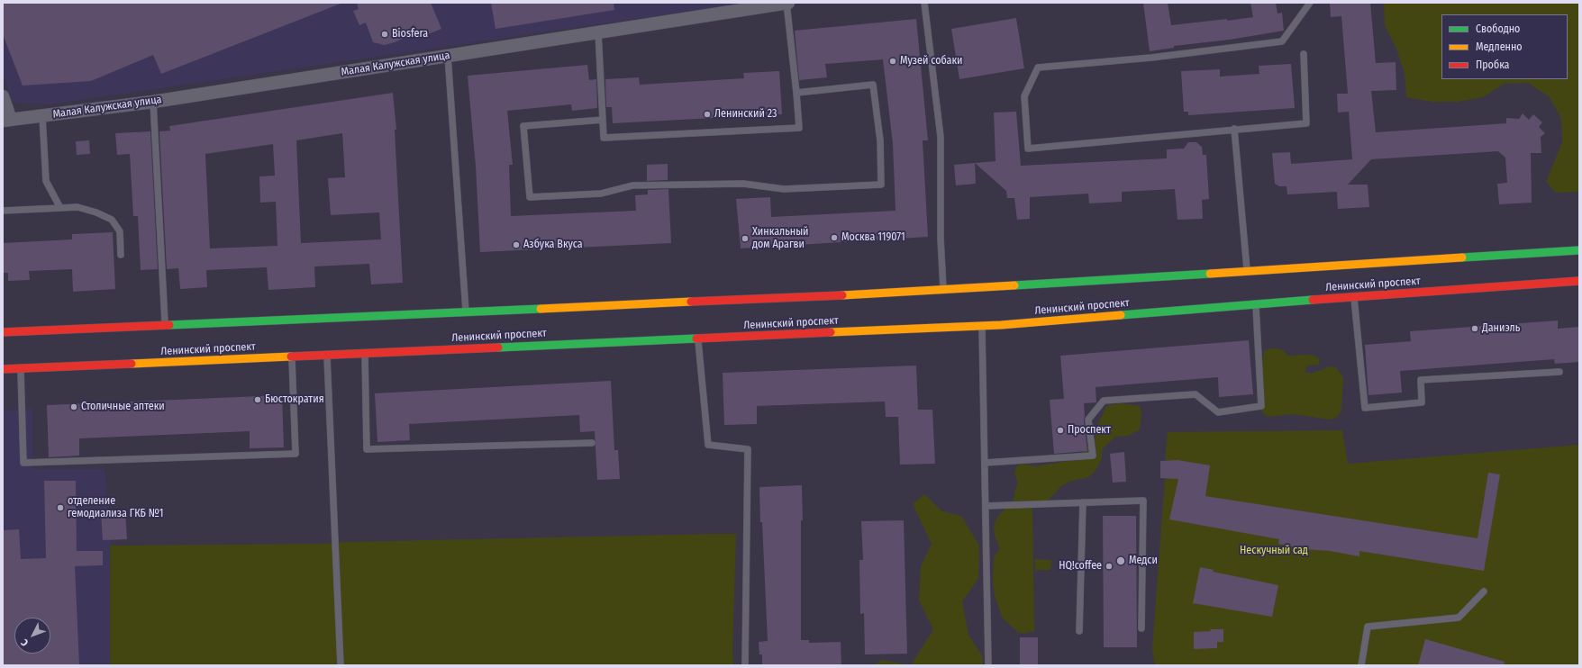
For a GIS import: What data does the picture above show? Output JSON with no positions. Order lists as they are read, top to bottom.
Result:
{
  "streets": {
    "main road": ["Ленинский проспект"],
    "street": ["Малая Калужская улица"]
  },
  "parks": ["Нескучный сад"],
  "places": [
    "Biosfera",
    "Музей собаки",
    "Ленинский 23",
    "Москва 119071",
    "Хинкальный дом Арагви",
    "Азбука Вкуса",
    "Даниэль",
    "Бюстократия",
    "Столичные аптеки",
    "Проспект",
    "отделение гемодиализа ГКБ №1",
    "Медси",
    "HQ!coffee"
  ],
  "legend": ["Свободно", "Медленно", "Пробка"],
  "north": "bottom left"
}
